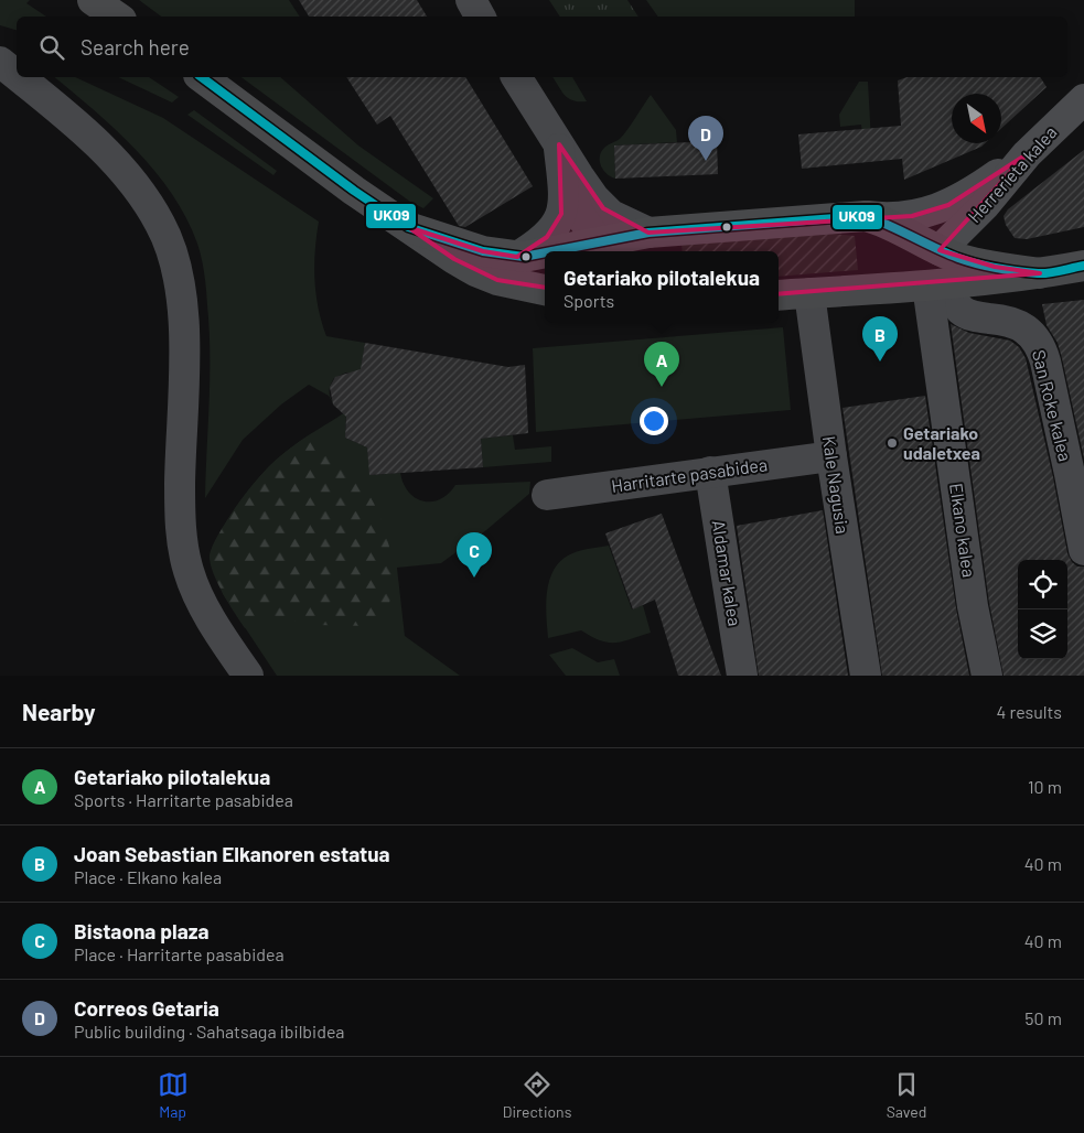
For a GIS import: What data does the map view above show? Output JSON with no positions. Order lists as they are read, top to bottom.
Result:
{
  "streets": {
    "street": [
      "Herrerieta kalea",
      "San Roke kalea",
      "Harritarte pasabidea",
      "Kale Nagusia",
      "Elkano kalea",
      "Aldamar kalea"
    ]
  },
  "crossings": [
    ["San Roke kalea", "Elkano kalea"],
    ["Harritarte pasabidea", "Kale Nagusia"],
    ["Harritarte pasabidea", "Aldamar kalea"]
  ],
  "places": ["Getariako udaletxea"],
  "lines": ["transit line UK09"],
  "north": "bottom right",
  "page": {
    "search": "Search here",
    "pins": [
      "D",
      "B",
      "A",
      "C"
    ],
    "popup": ["Getariako pilotalekua", "Sports"],
    "heading": ["Nearby", "4 results"],
    "list": [
      {
        "mark": "A",
        "name": "Getariako pilotalekua",
        "note": "Sports · Harritarte pasabidea",
        "value": "10 m"
      },
      {
        "mark": "B",
        "name": "Joan Sebastian Elkanoren estatua",
        "note": "Place · Elkano kalea",
        "value": "40 m"
      },
      {
        "mark": "C",
        "name": "Bistaona plaza",
        "note": "Place · Harritarte pasabidea",
        "value": "40 m"
      },
      {
        "mark": "D",
        "name": "Correos Getaria",
        "note": "Public building · Sahatsaga ibilbidea",
        "value": "50 m"
      }
    ],
    "nav": ["Map", "Directions", "Saved"]
  }
}
